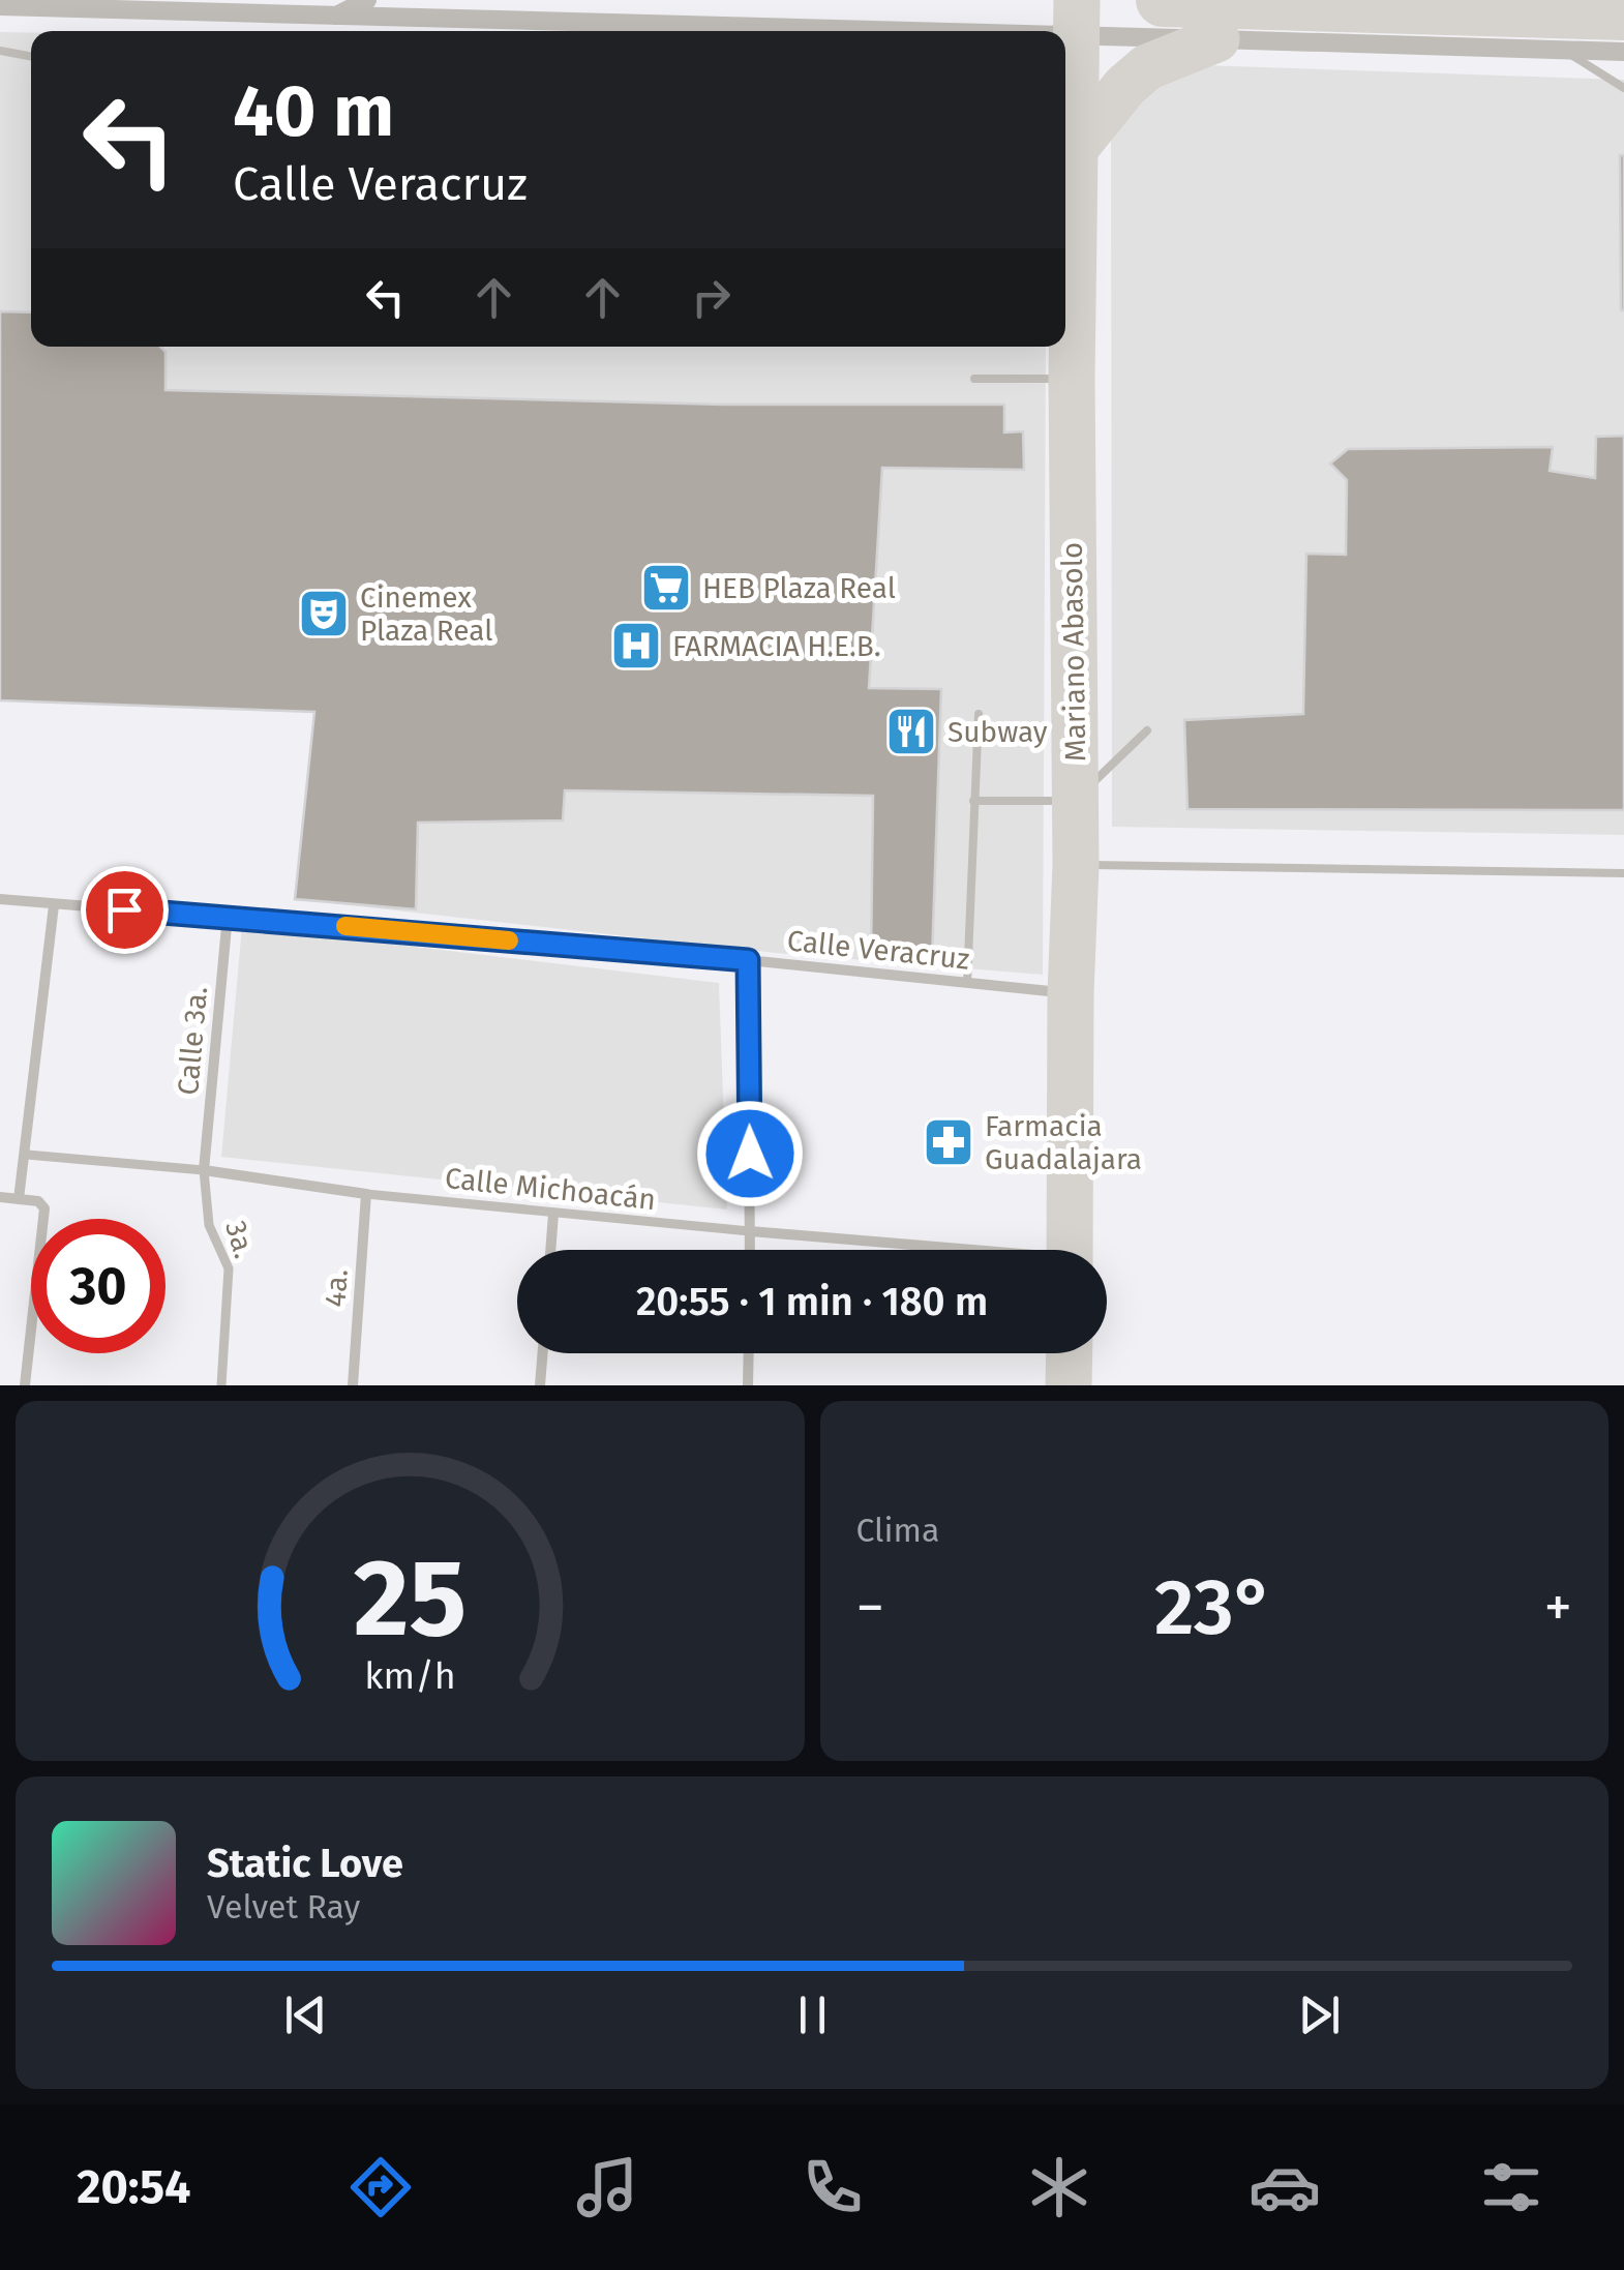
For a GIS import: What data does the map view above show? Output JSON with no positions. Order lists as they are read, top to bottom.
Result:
{
  "streets": {
    "main road": ["Mariano Abasolo"],
    "street": [
      "Calle Veracruz",
      "Calle 3a.",
      "Calle Michoacán",
      "3a.",
      "4a."
    ]
  },
  "crossings": [
    ["Mariano Abasolo", "Calle Veracruz"],
    ["Calle Veracruz", "Calle 3a."],
    ["Calle 3a.", "Calle Michoacán"],
    ["Calle 3a.", "3a."],
    ["Calle Michoacán", "3a."],
    ["Calle Michoacán", "4a."]
  ],
  "places": {
    "supermarket": ["HEB Plaza Real"],
    "theatre": ["Cinemex Plaza Real"],
    "hospital": ["FARMACIA H.E.B."],
    "restaurant": ["Subway"],
    "pharmacy": ["Farmacia Guadalajara"]
  },
  "page": {
    "turn": ["40 m", "Calle Veracruz"],
    "limit": "30",
    "trip": "20:55 · 1 min · 180 m",
    "tile": "Clima",
    "heat": ["−", "23°", "+"],
    "song": ["Static Love", "Velvet Ray"],
    "tabs": "20:54",
    "gauge": ["25", "km/h"]
  }
}
